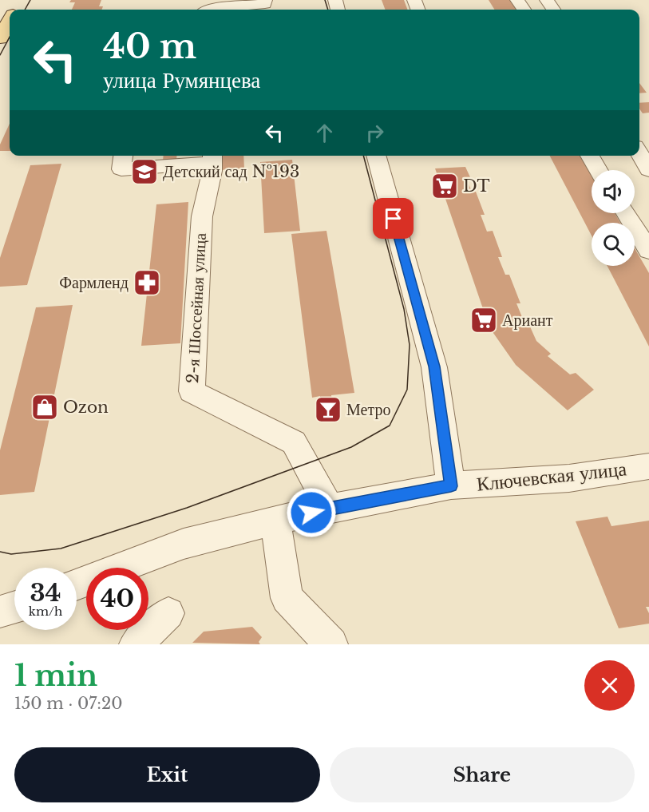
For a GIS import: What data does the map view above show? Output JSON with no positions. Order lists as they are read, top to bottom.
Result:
{
  "streets": {
    "street": ["2-я Шоссейная улица", "Ключевская улица"]
  },
  "crossings": [
    ["2-я Шоссейная улица", "Ключевская улица"]
  ],
  "places": {
    "school or university": ["Детский сад №193"],
    "supermarket": ["DT", "Ариант"],
    "pharmacy": ["Фармленд"],
    "shop": ["Ozon"],
    "bar": ["Метро"]
  },
  "page": {
    "turn": ["40 m", "улица Румянцева"],
    "speed": "34 km/h",
    "limit": "40",
    "heading": ["1 min", "150 m · 07:20"],
    "buttons": ["Exit", "Share"]
  }
}
